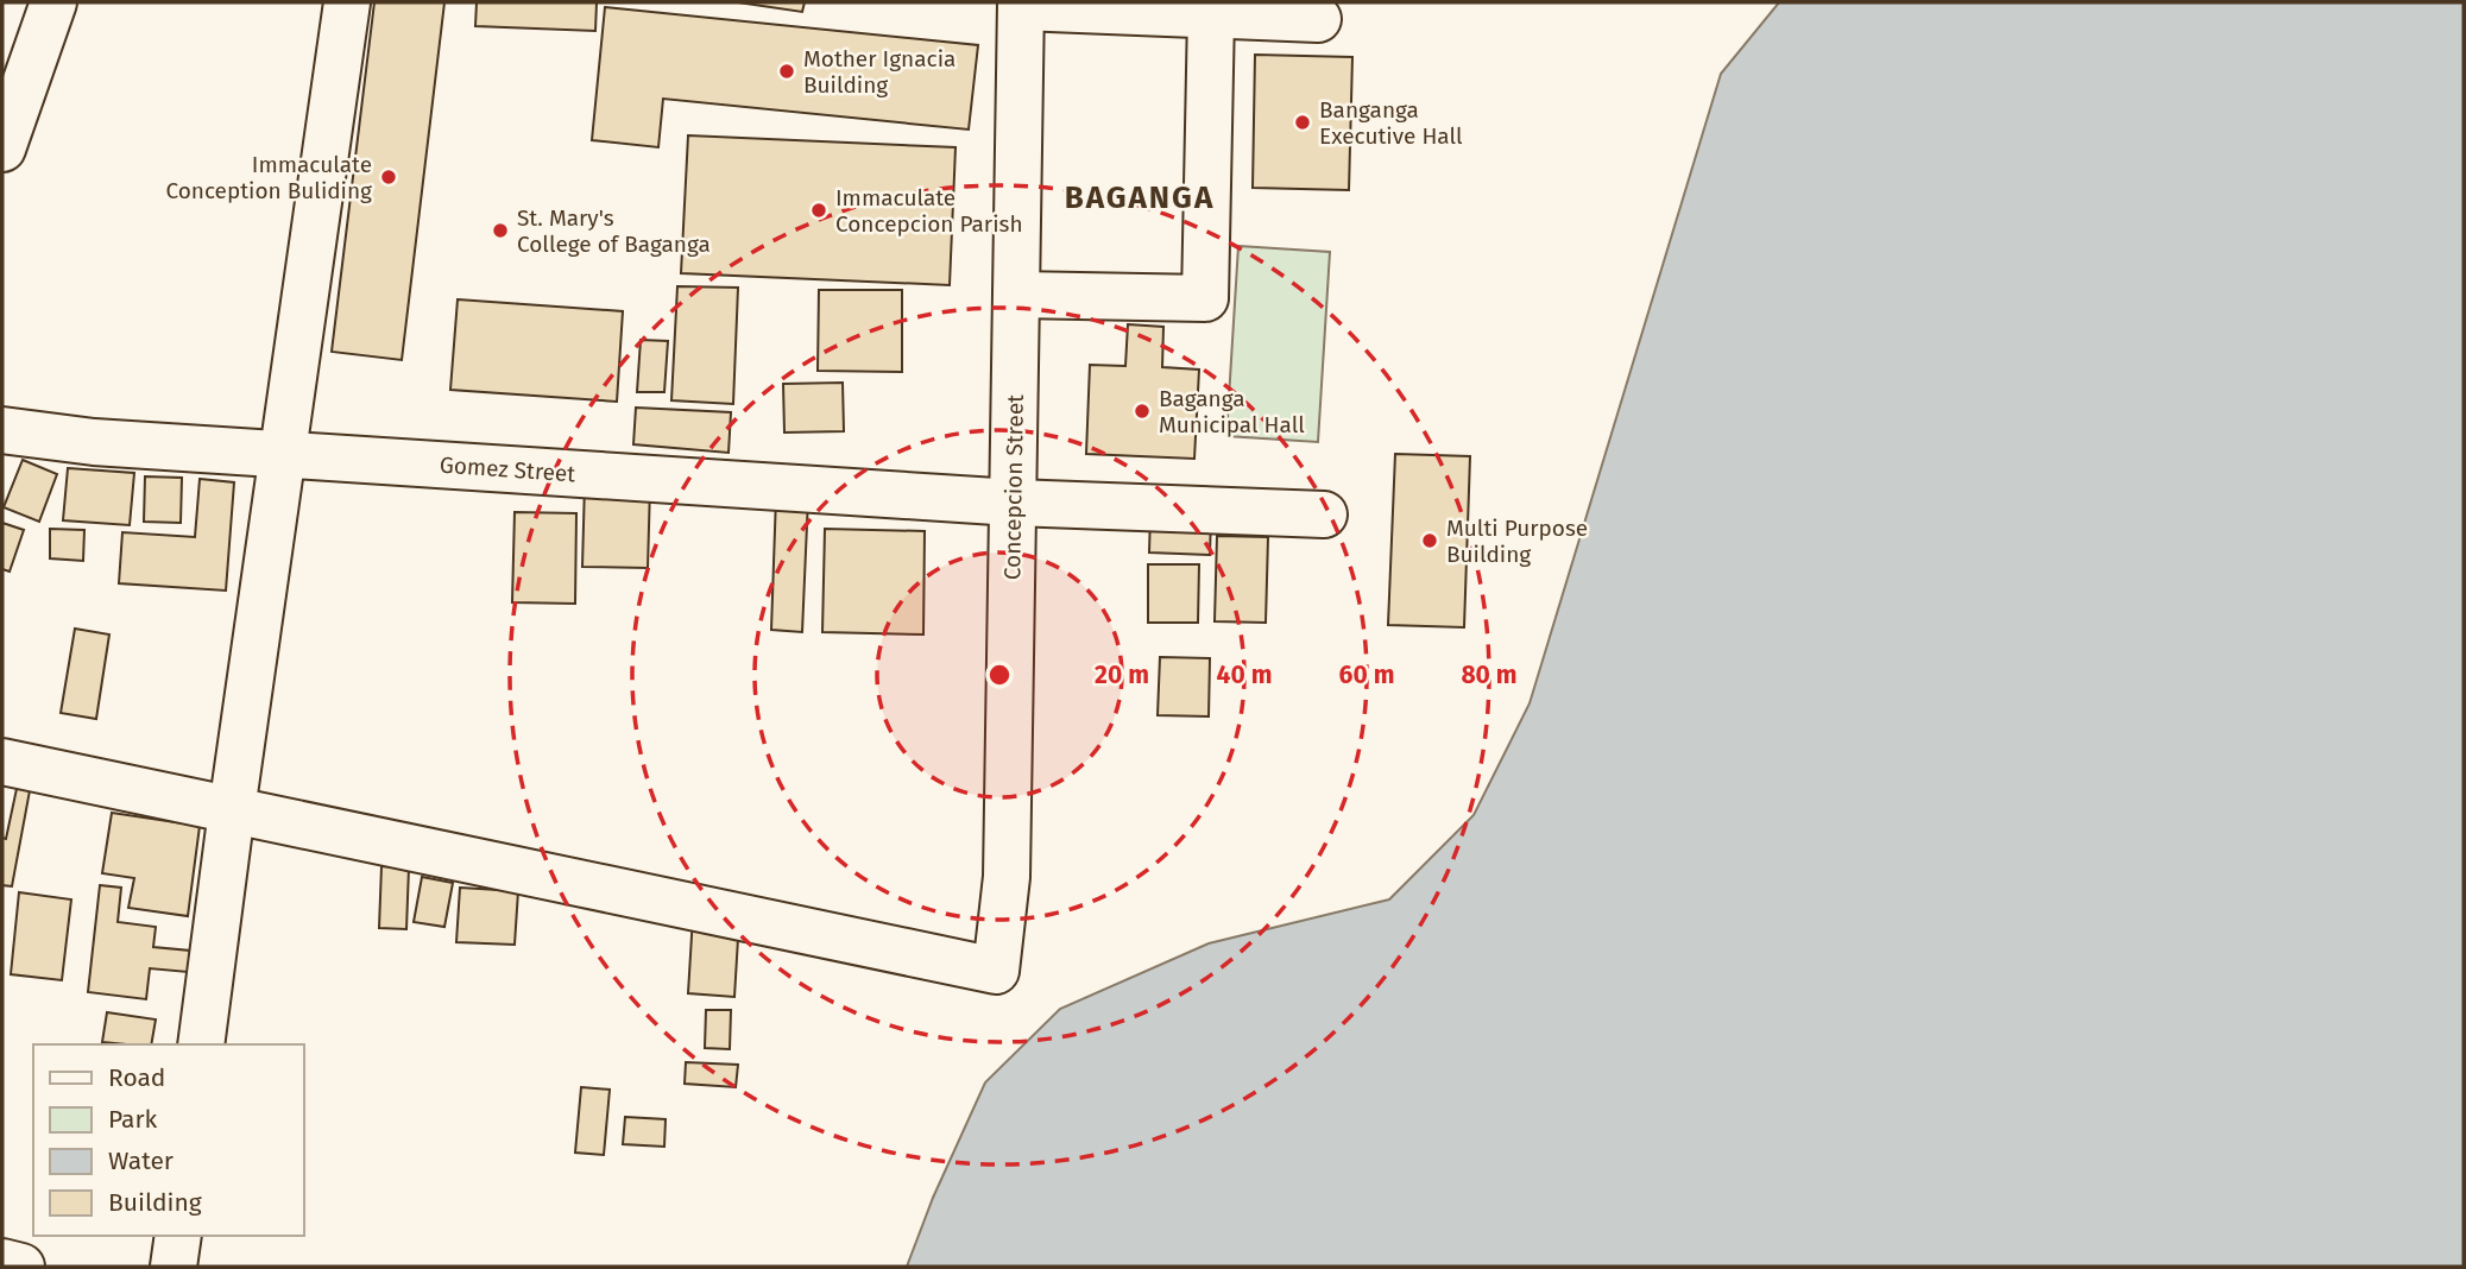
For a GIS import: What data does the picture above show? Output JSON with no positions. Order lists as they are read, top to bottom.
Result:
{
  "streets": {
    "street": ["Gomez Street", "Concepcion Street"]
  },
  "crossings": [
    ["Gomez Street", "Concepcion Street"]
  ],
  "districts": ["BAGANGA"],
  "places": [
    "Mother Ignacia Building",
    "Banganga Executive Hall",
    "Immaculate Conception Buliding",
    "Immaculate Concepcion Parish",
    "St. Mary's College of Baganga",
    "Baganga Municipal Hall",
    "Multi Purpose Building"
  ],
  "legend": [
    "Road",
    "Park",
    "Water",
    "Building"
  ],
  "rings": [
    "20 m",
    "40 m",
    "60 m",
    "80 m"
  ]
}
